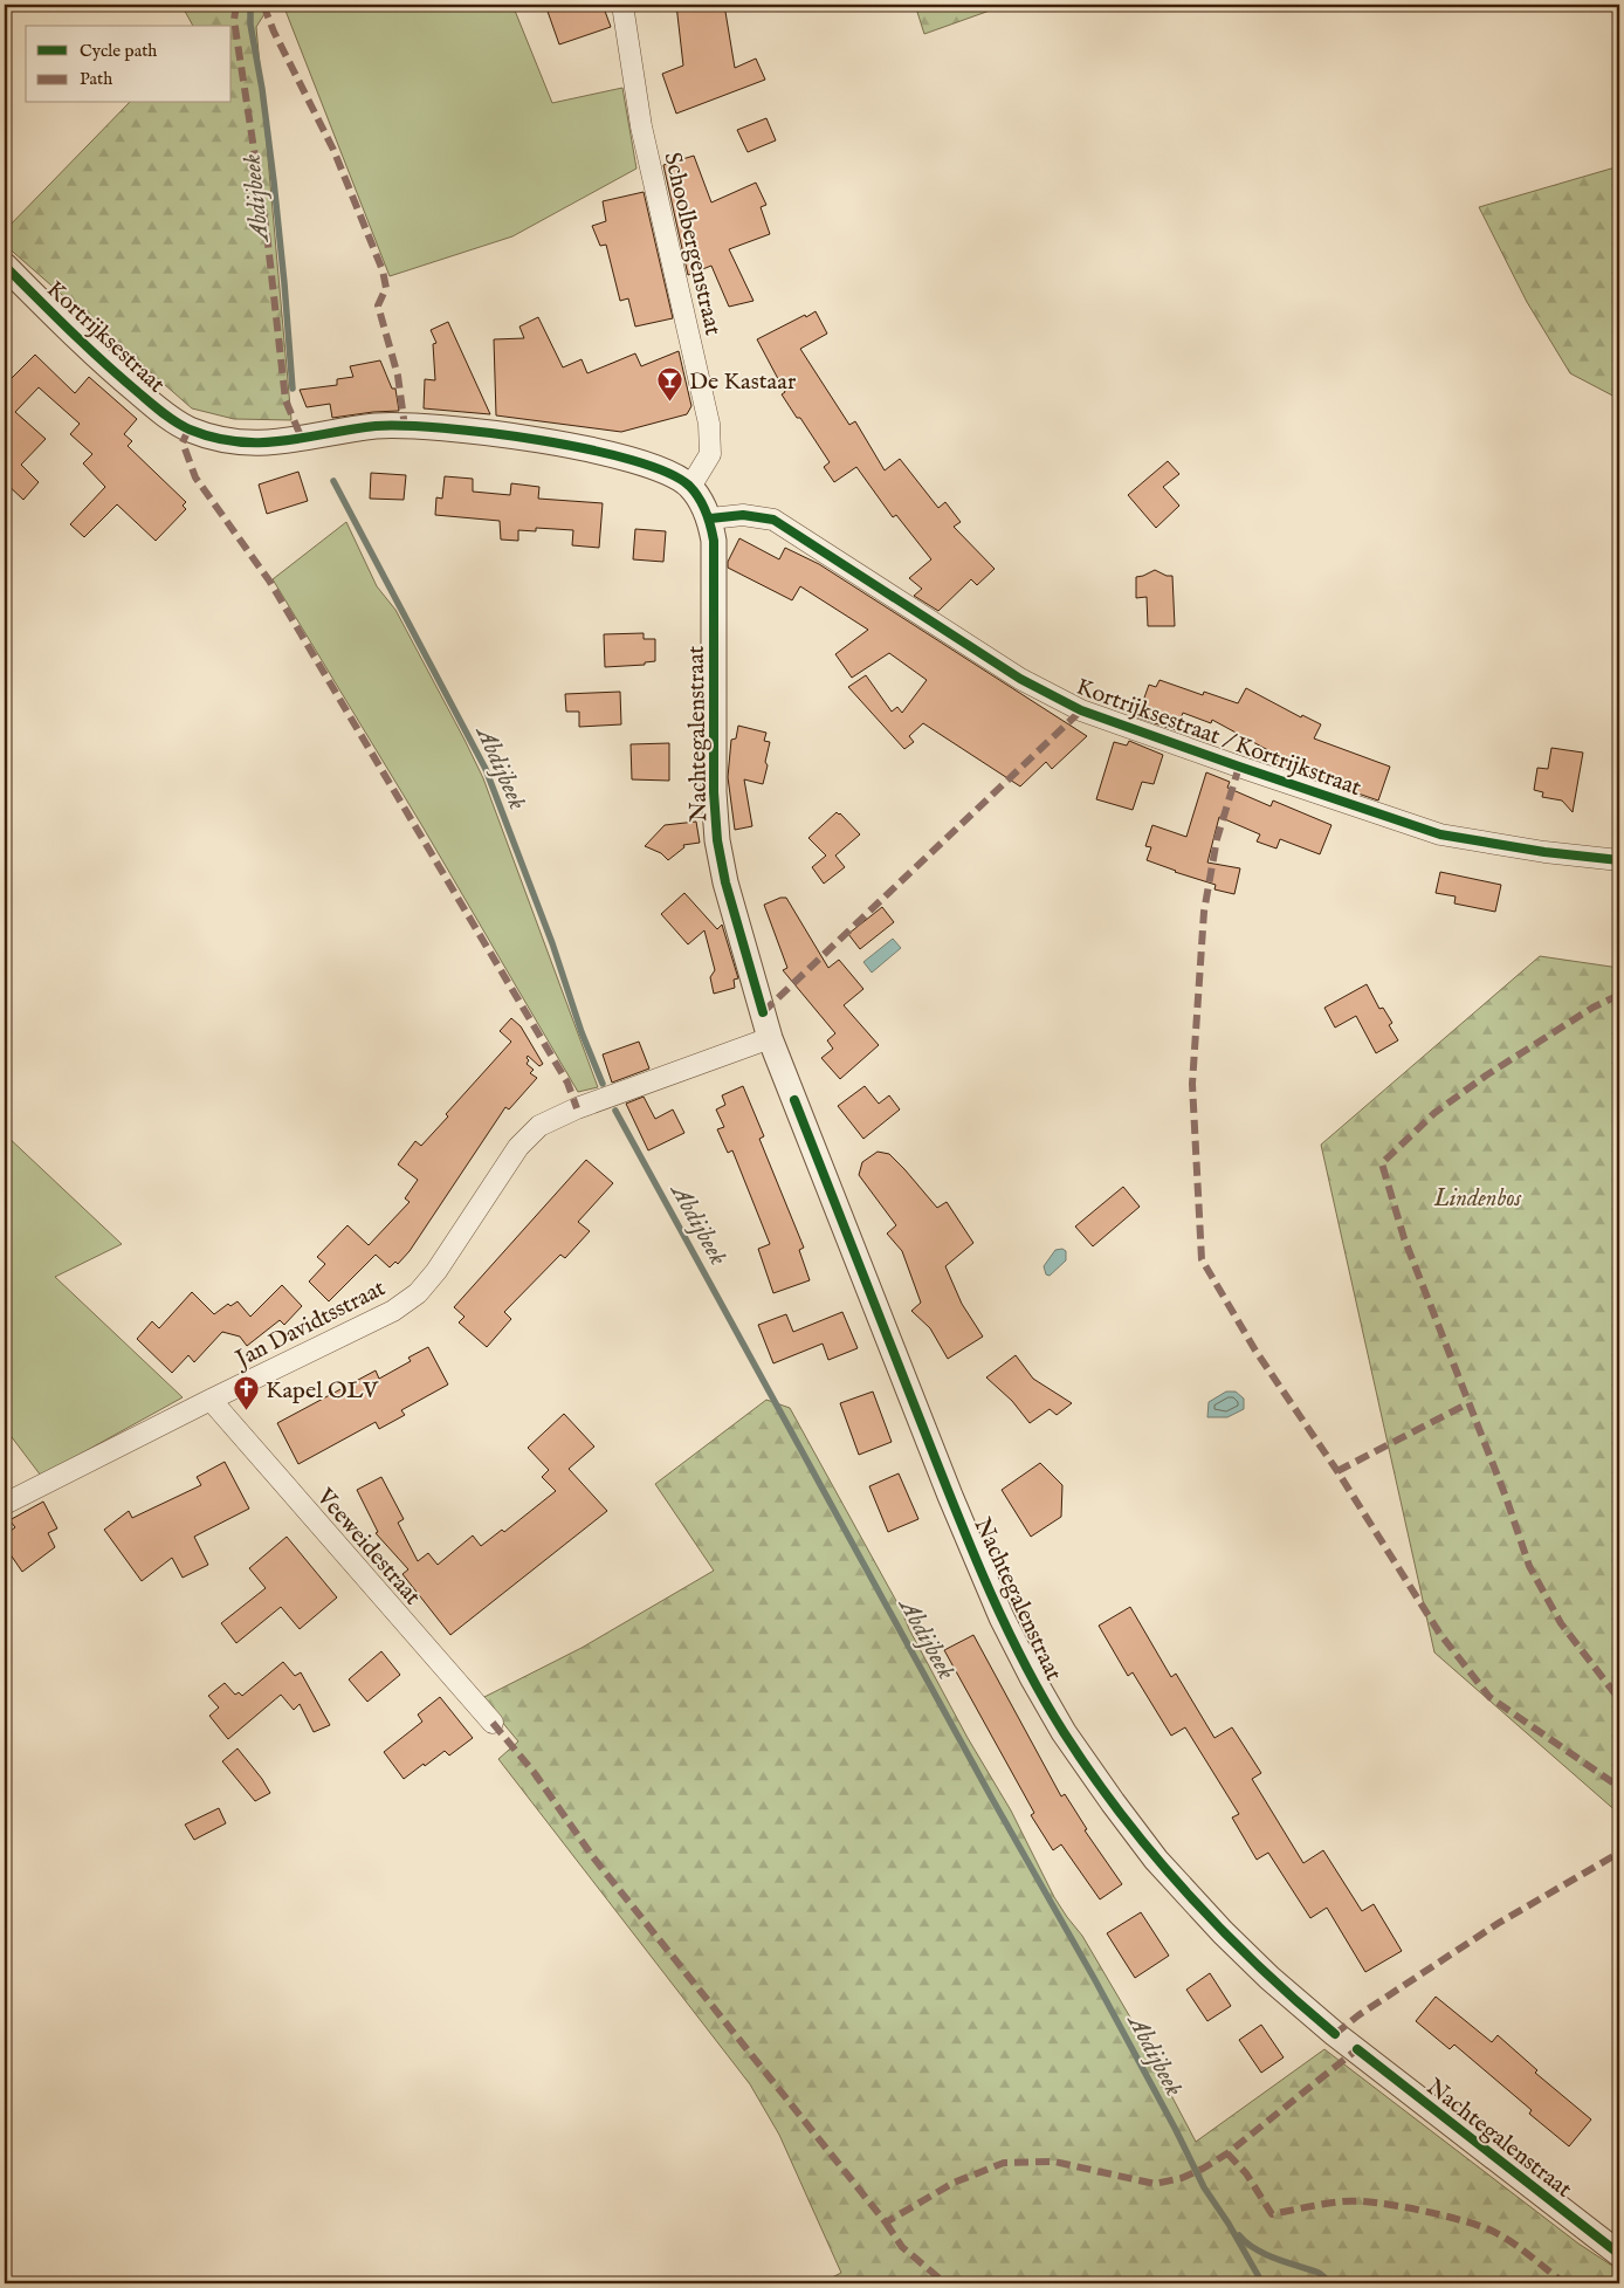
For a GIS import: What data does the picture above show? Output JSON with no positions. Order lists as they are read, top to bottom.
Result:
{
  "streets": {
    "street": [
      "Schoolbergenstraat",
      "Kortrijksestraat",
      "Nachtegalenstraat",
      "Kortrijksestraat / Kortrijkstraat",
      "Jan Davidtsstraat",
      "Veeweidestraat"
    ]
  },
  "crossings": [
    ["Schoolbergenstraat", "Kortrijksestraat"],
    ["Nachtegalenstraat", "Kortrijksestraat / Kortrijkstraat"],
    ["Nachtegalenstraat", "Jan Davidtsstraat"],
    ["Jan Davidtsstraat", "Veeweidestraat"]
  ],
  "water": ["Abdijbeek"],
  "parks": ["Lindenbos"],
  "places": {
    "bar": ["De Kastaar"],
    "church": ["Kapel OLV"]
  },
  "legend": ["Cycle path", "Path"]
}
